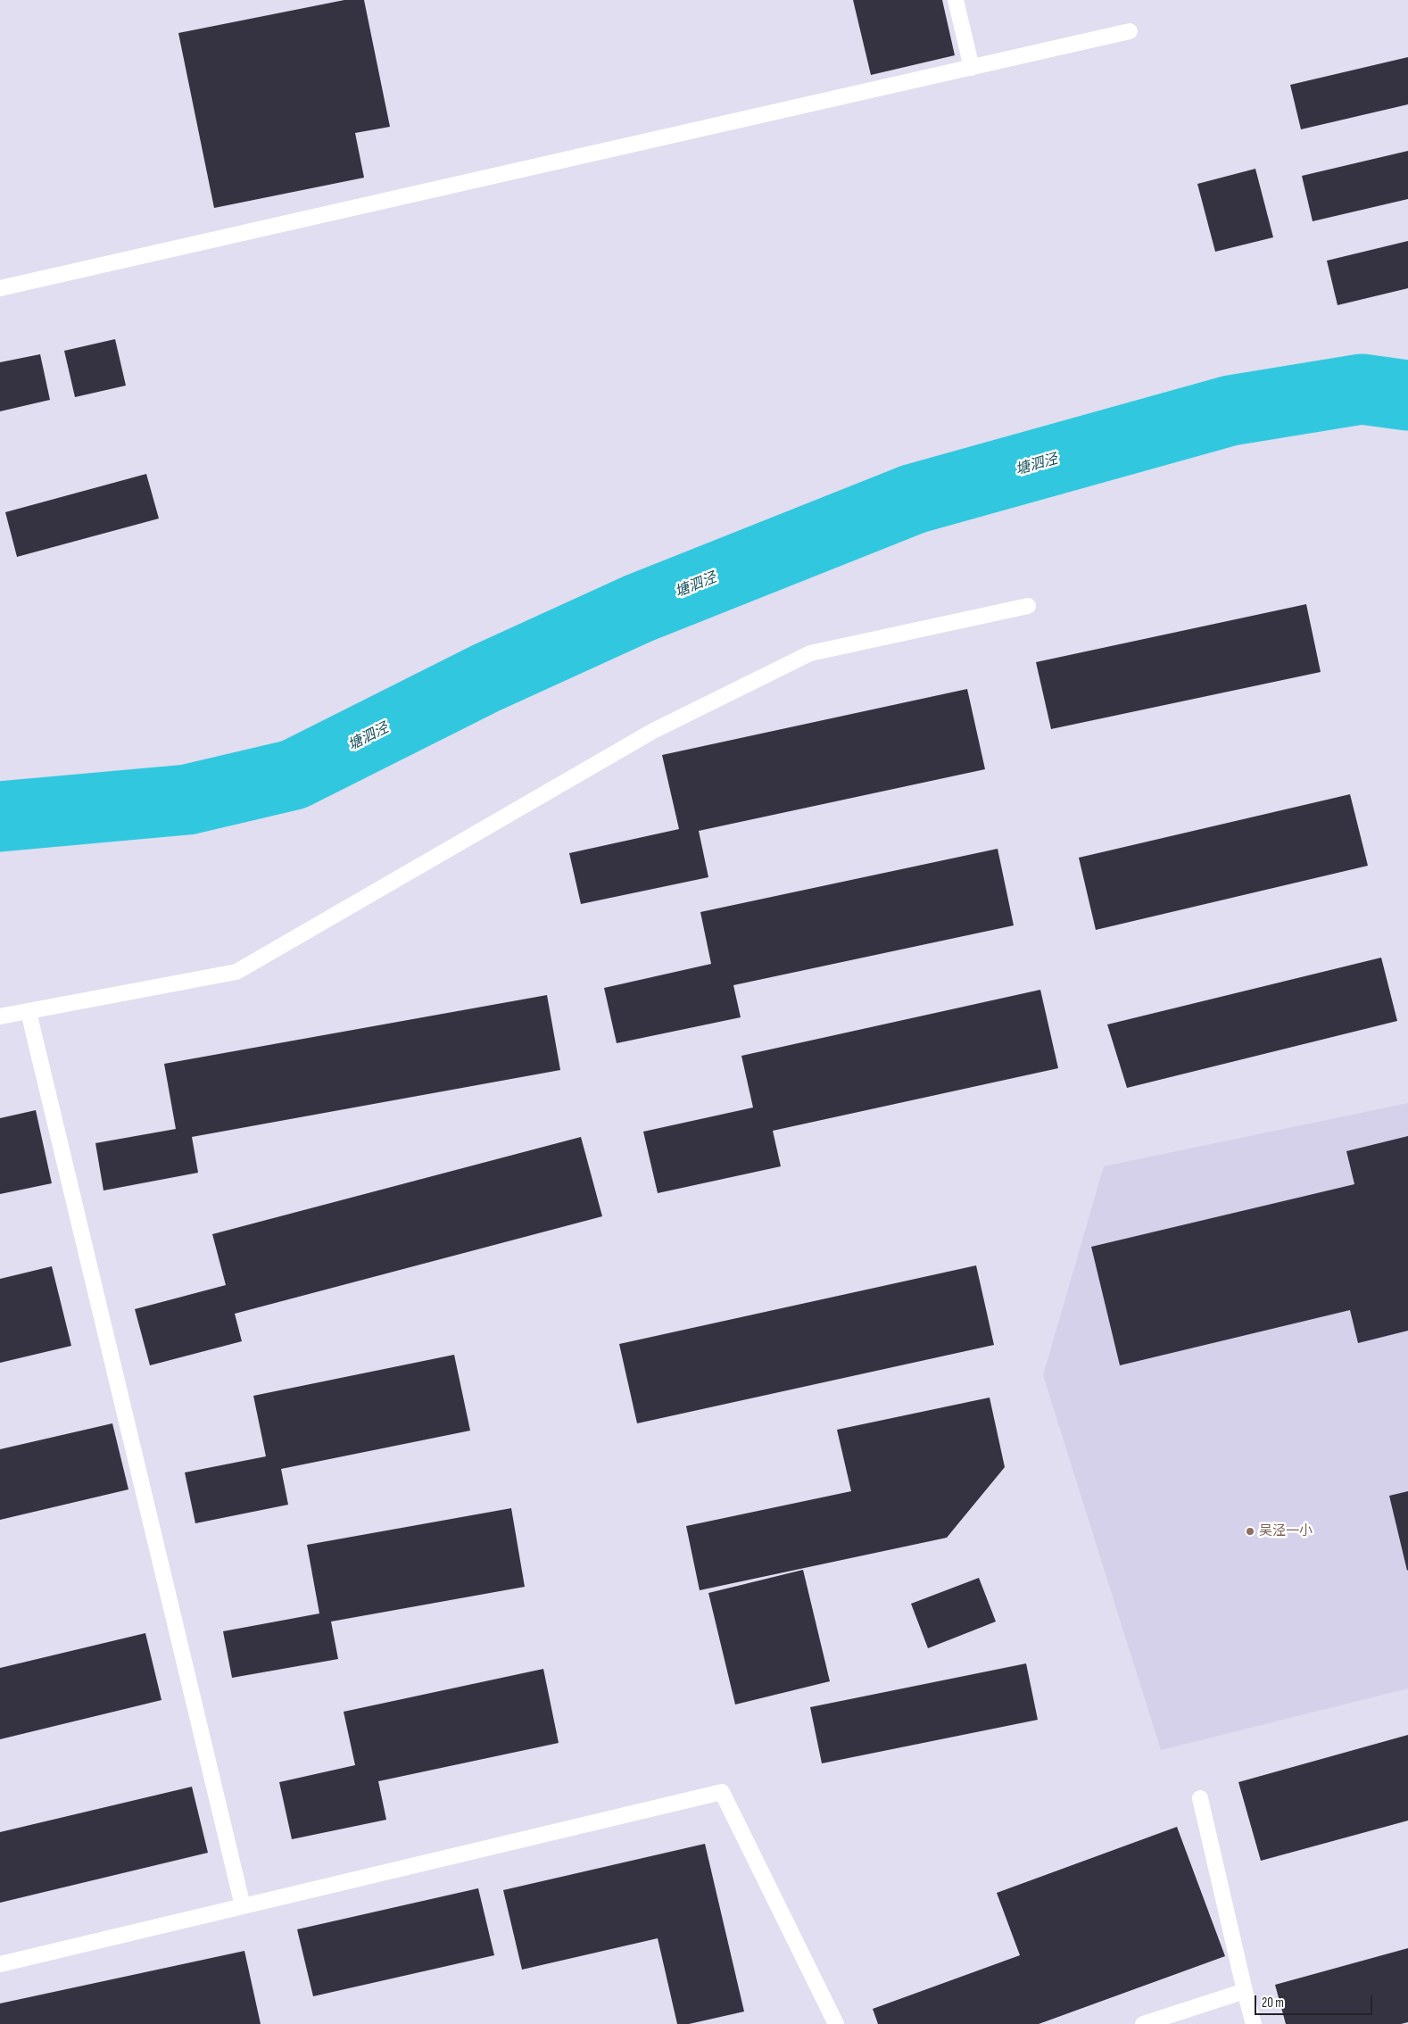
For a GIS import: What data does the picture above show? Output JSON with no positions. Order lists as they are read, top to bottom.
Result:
{
  "water": ["塘泗泾"],
  "places": ["吴泾一小"],
  "scale_bar": "20 m"
}
